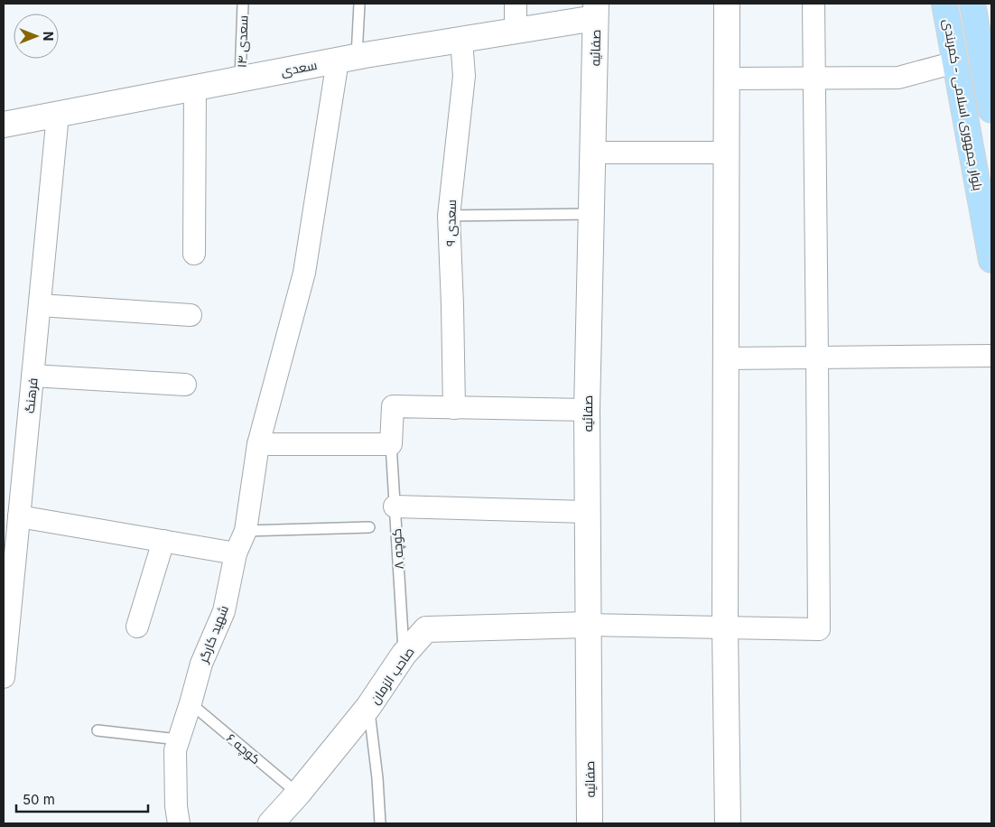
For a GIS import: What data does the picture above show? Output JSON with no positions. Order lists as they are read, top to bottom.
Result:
{
  "streets": {
    "main road": ["بلوار جمهوری اسلامی - کمربندی"],
    "street": [
      "صفائیه",
      "سعدی",
      "سعدی ۹",
      "فرهنگ",
      "شهید کارگر",
      "صاحب الزمان"
    ],
    "lane": ["سعدی ۱۴", "کوچه ۸", "کوچه ۶"]
  },
  "crossings": [
    ["سعدی ۱۴", "سعدی"],
    ["صفائیه", "سعدی"],
    ["صفائیه", "صاحب الزمان"],
    ["سعدی", "سعدی ۹"],
    ["سعدی", "فرهنگ"],
    ["سعدی", "شهید کارگر"],
    ["کوچه ۸", "صاحب الزمان"],
    ["شهید کارگر", "کوچه ۶"],
    ["صاحب الزمان", "کوچه ۶"]
  ],
  "scale_bar": "50 m",
  "north": "right"
}
